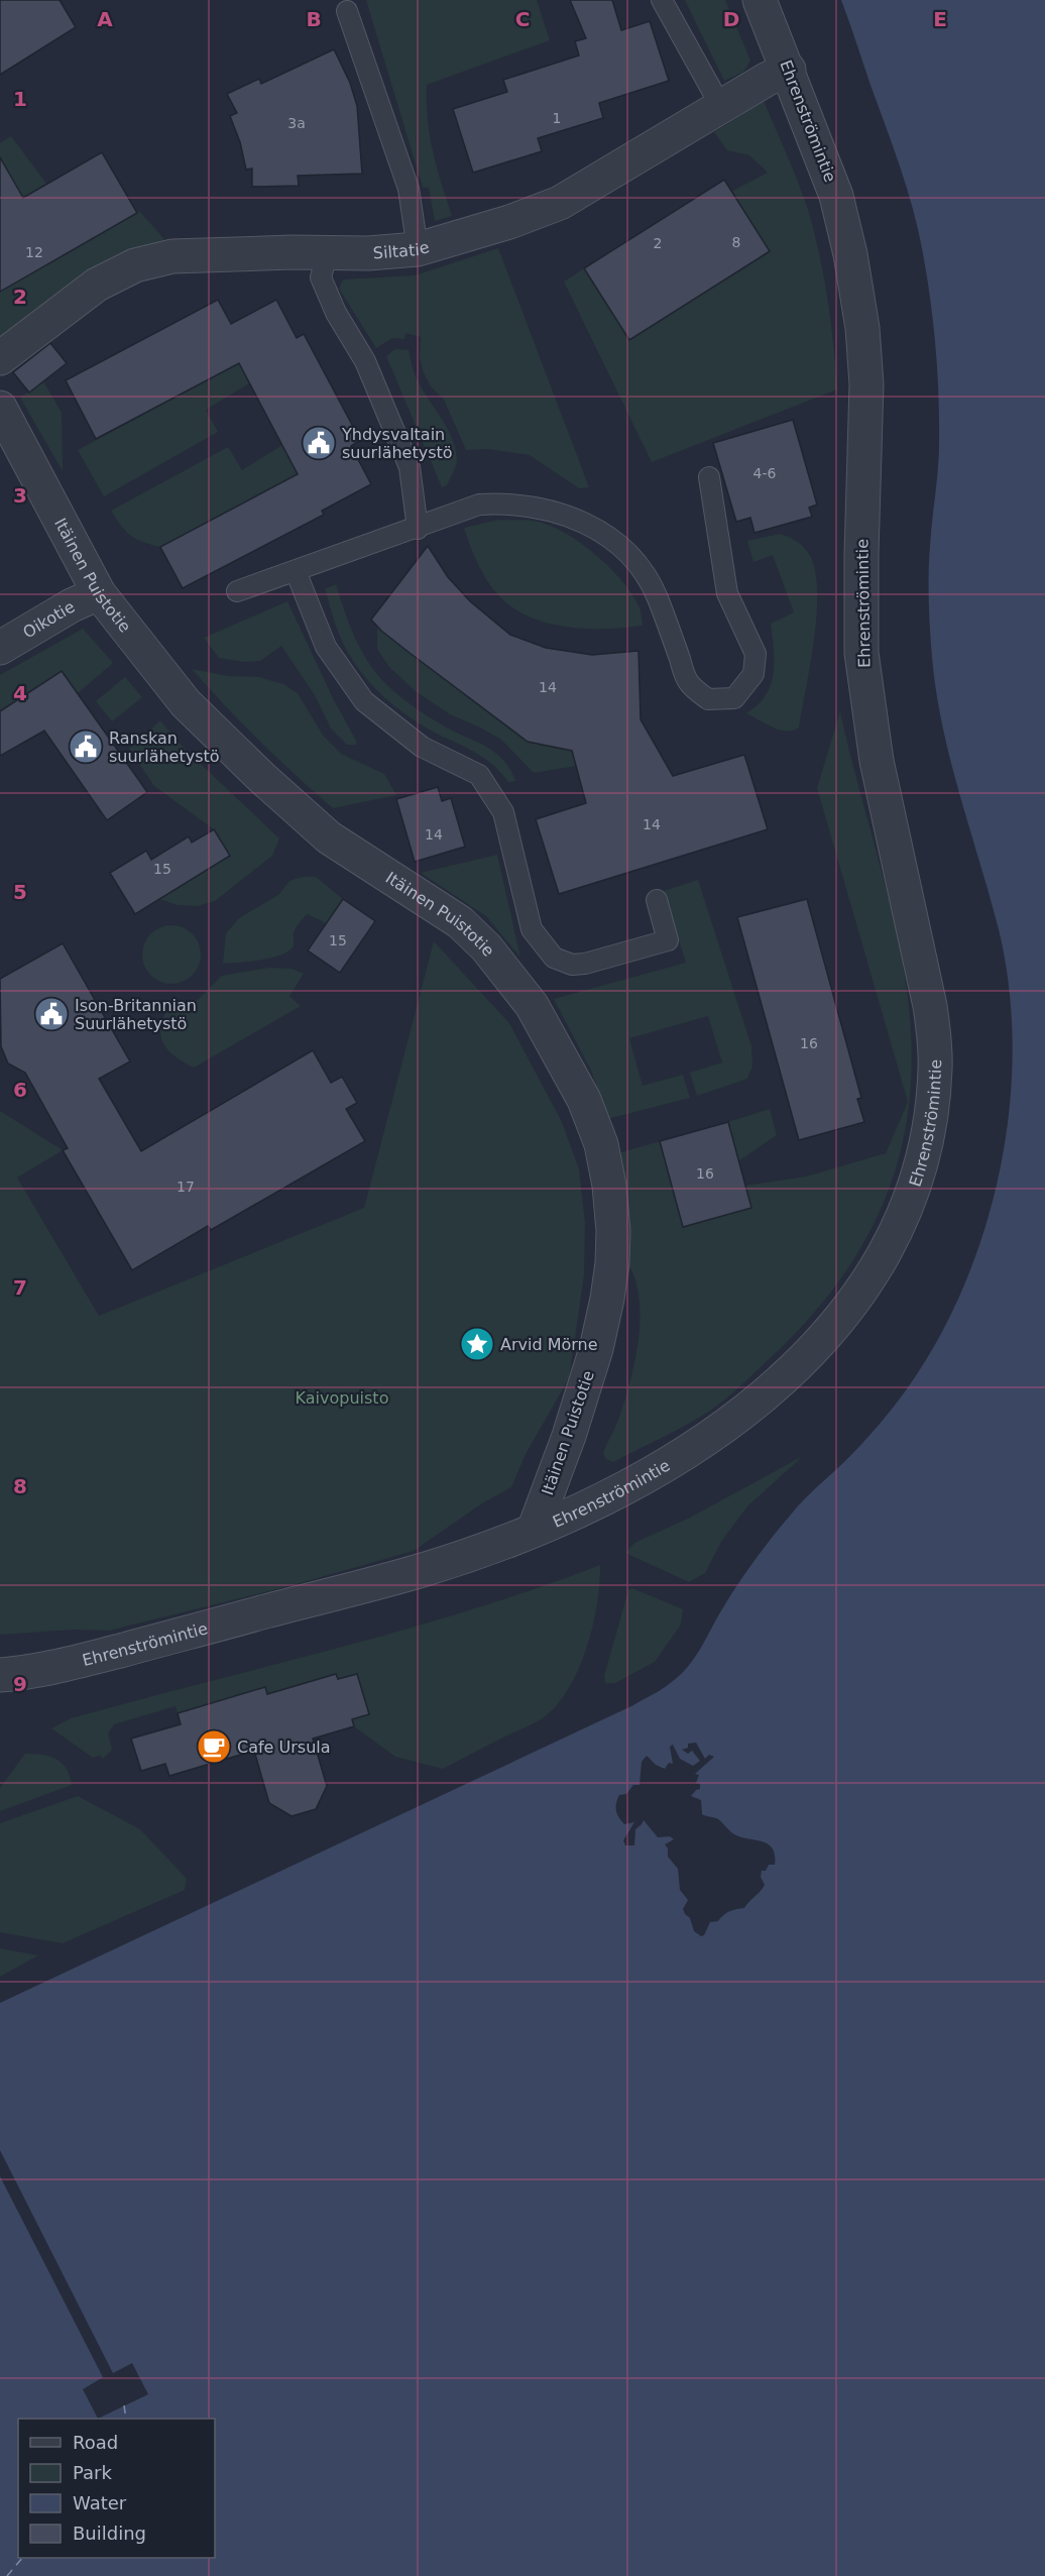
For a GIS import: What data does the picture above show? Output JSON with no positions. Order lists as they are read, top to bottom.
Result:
{
  "streets": {
    "street": [
      "Ehrenströmintie",
      "Siltatie",
      "Itäinen Puistotie",
      "Oikotie"
    ]
  },
  "crossings": [
    ["Ehrenströmintie", "Siltatie"],
    ["Ehrenströmintie", "Itäinen Puistotie"],
    ["Itäinen Puistotie", "Oikotie"]
  ],
  "parks": ["Kaivopuisto"],
  "places": {
    "public building": ["Yhdysvaltain suurlähetystö", "Ranskan suurlähetystö", "Ison-Britannian Suurlähetystö"],
    "place": ["Arvid Mörne"],
    "cafe": ["Cafe Ursula"]
  },
  "house_numbers": [
    "1",
    "3a",
    "8",
    "2",
    "12",
    "4-6",
    "14",
    "14",
    "14",
    "15",
    "15",
    "16",
    "16",
    "17"
  ],
  "legend": [
    "Road",
    "Park",
    "Water",
    "Building"
  ],
  "grid": {
    "columns": [
      "A",
      "B",
      "C",
      "D",
      "E"
    ],
    "rows": [
      "1",
      "2",
      "3",
      "4",
      "5",
      "6",
      "7",
      "8",
      "9"
    ]
  }
}
